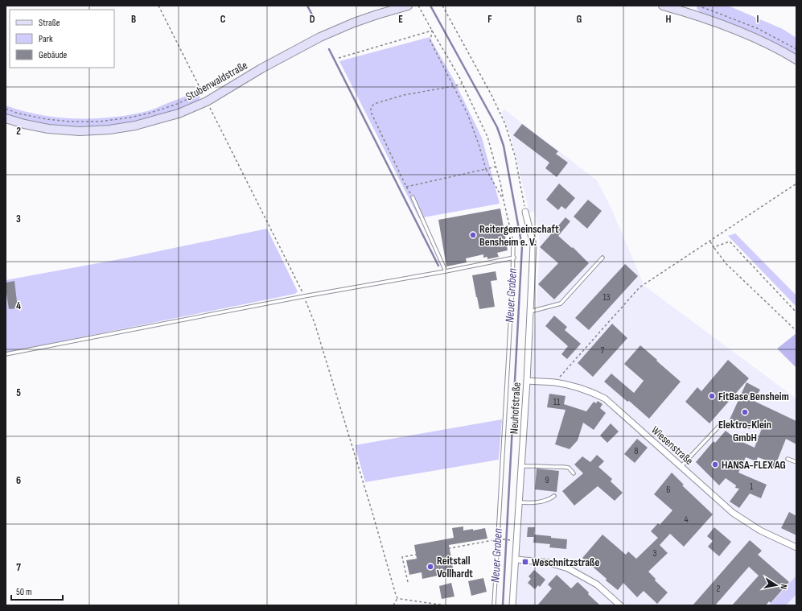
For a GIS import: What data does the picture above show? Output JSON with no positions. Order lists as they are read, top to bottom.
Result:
{
  "streets": {
    "street": ["Stubenwaldstraße", "Neuhofstraße", "Wiesenstraße"]
  },
  "crossings": [
    ["Neuhofstraße", "Wiesenstraße"]
  ],
  "water": ["Neuer Graben"],
  "places": {
    "other": [
      "Reitergemeinschaft Bensheim e. V.",
      "FitBase Bensheim",
      "Elektro-Klein GmbH",
      "HANSA-FLEX AG",
      "Reitstall Vollhardt"
    ],
    "transit": ["Weschnitzstraße"]
  },
  "house_numbers": [
    "13",
    "7",
    "11",
    "8",
    "9",
    "1",
    "6",
    "4",
    "3",
    "2"
  ],
  "legend": ["Straße", "Park", "Gebäude"],
  "scale_bar": "50 m",
  "north": "right",
  "grid": {
    "columns": [
      "B",
      "C",
      "D",
      "E",
      "F",
      "G",
      "H",
      "I"
    ],
    "rows": [
      "2",
      "3",
      "4",
      "5",
      "6",
      "7"
    ]
  }
}
